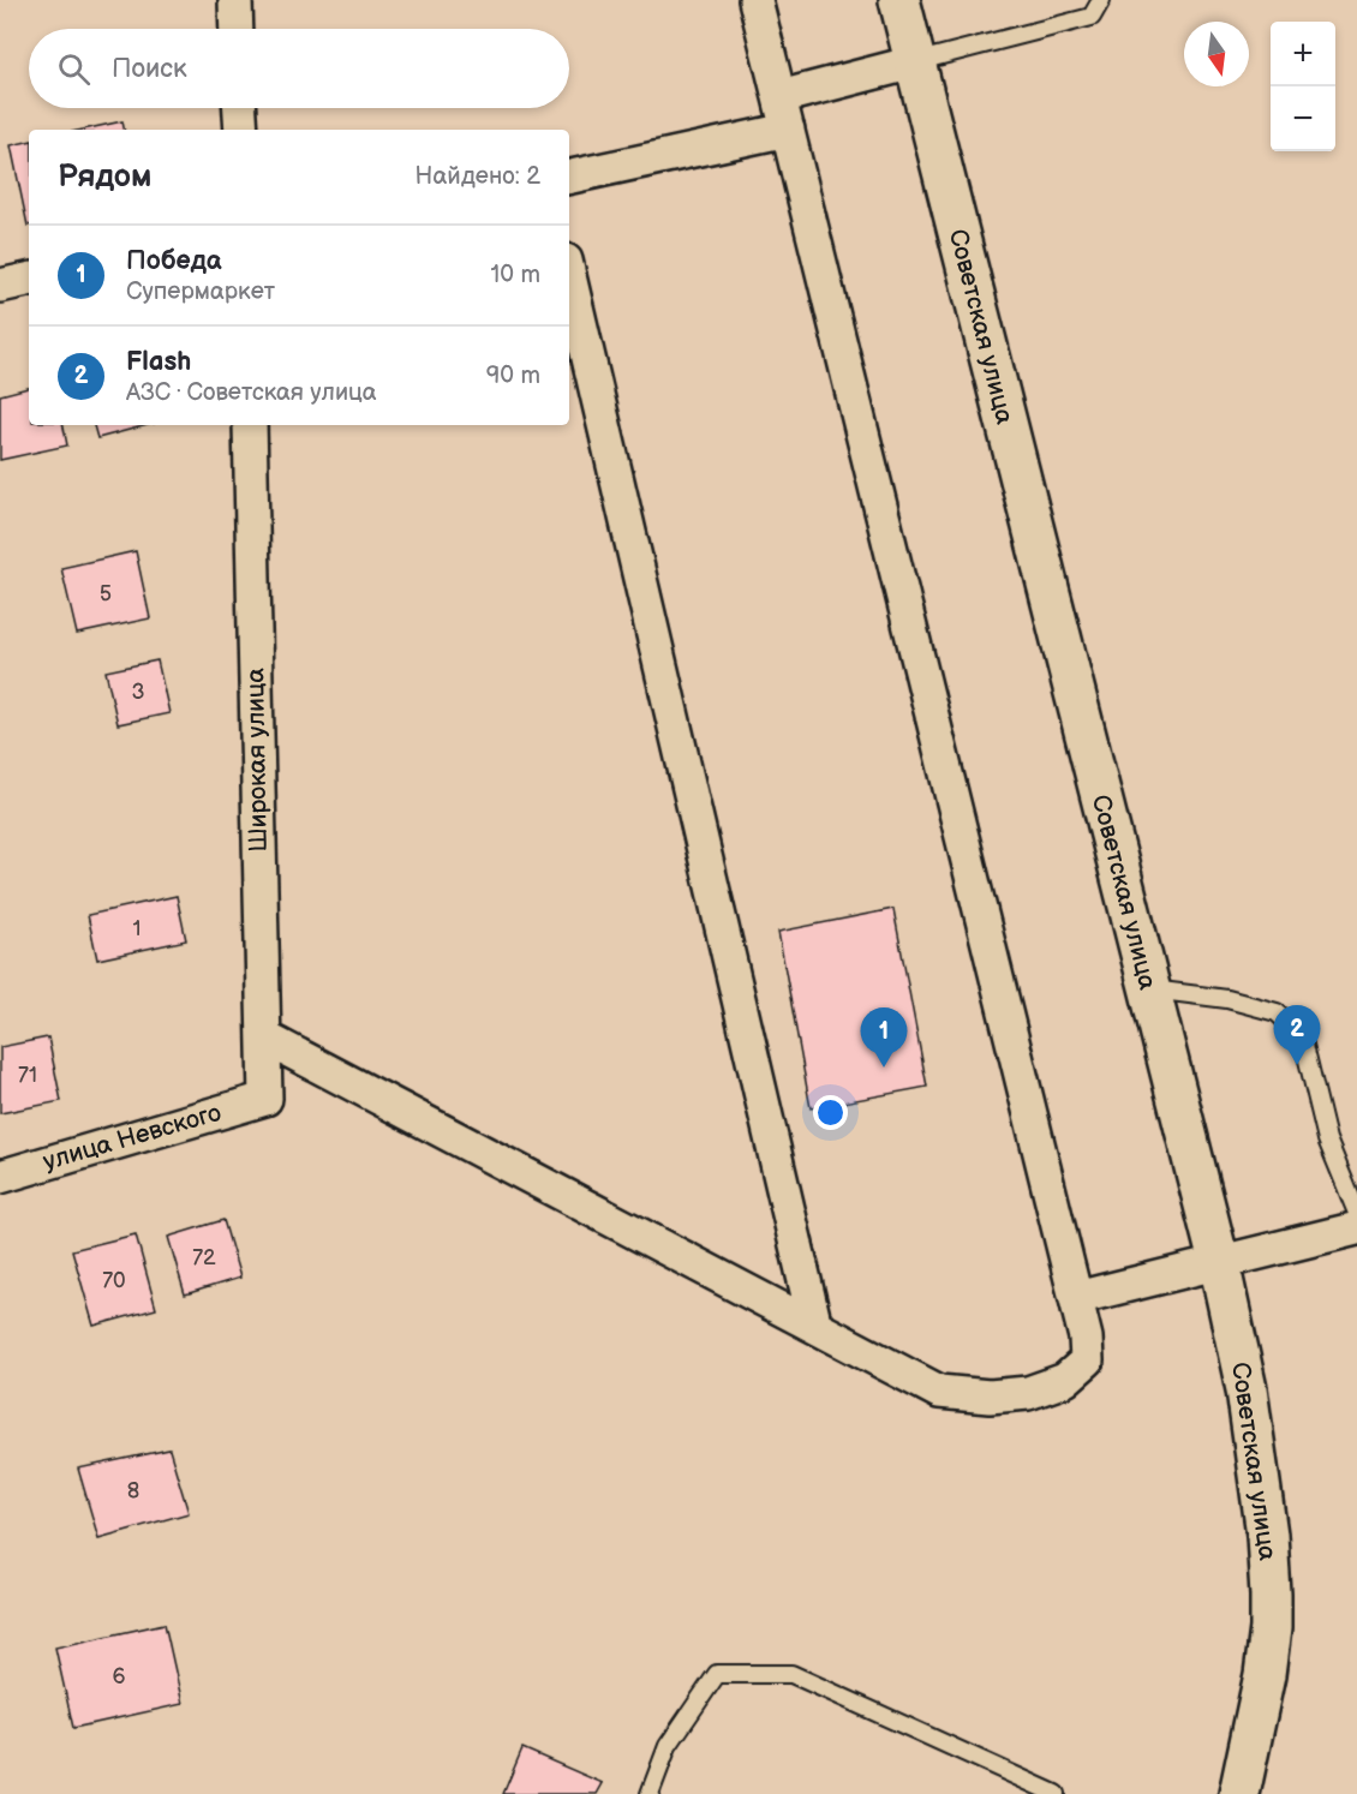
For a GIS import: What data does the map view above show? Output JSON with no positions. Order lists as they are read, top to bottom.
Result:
{
  "streets": {
    "main road": ["Советская улица"],
    "street": ["Широкая улица", "улица Невского"]
  },
  "crossings": [
    ["Широкая улица", "улица Невского"]
  ],
  "house_numbers": [
    "5",
    "3",
    "1",
    "71",
    "72",
    "70",
    "8",
    "6"
  ],
  "north": "bottom",
  "page": {
    "map_buttons": ["+", "−"],
    "search": "Поиск",
    "heading": ["Рядом", "Найдено: 2"],
    "list": [
      {
        "mark": "1",
        "name": "Победа",
        "note": "Супермаркет",
        "value": "10 m"
      },
      {
        "mark": "2",
        "name": "Flash",
        "note": "АЗС · Советская улица",
        "value": "90 m"
      }
    ],
    "pins": ["2", "1"]
  }
}
